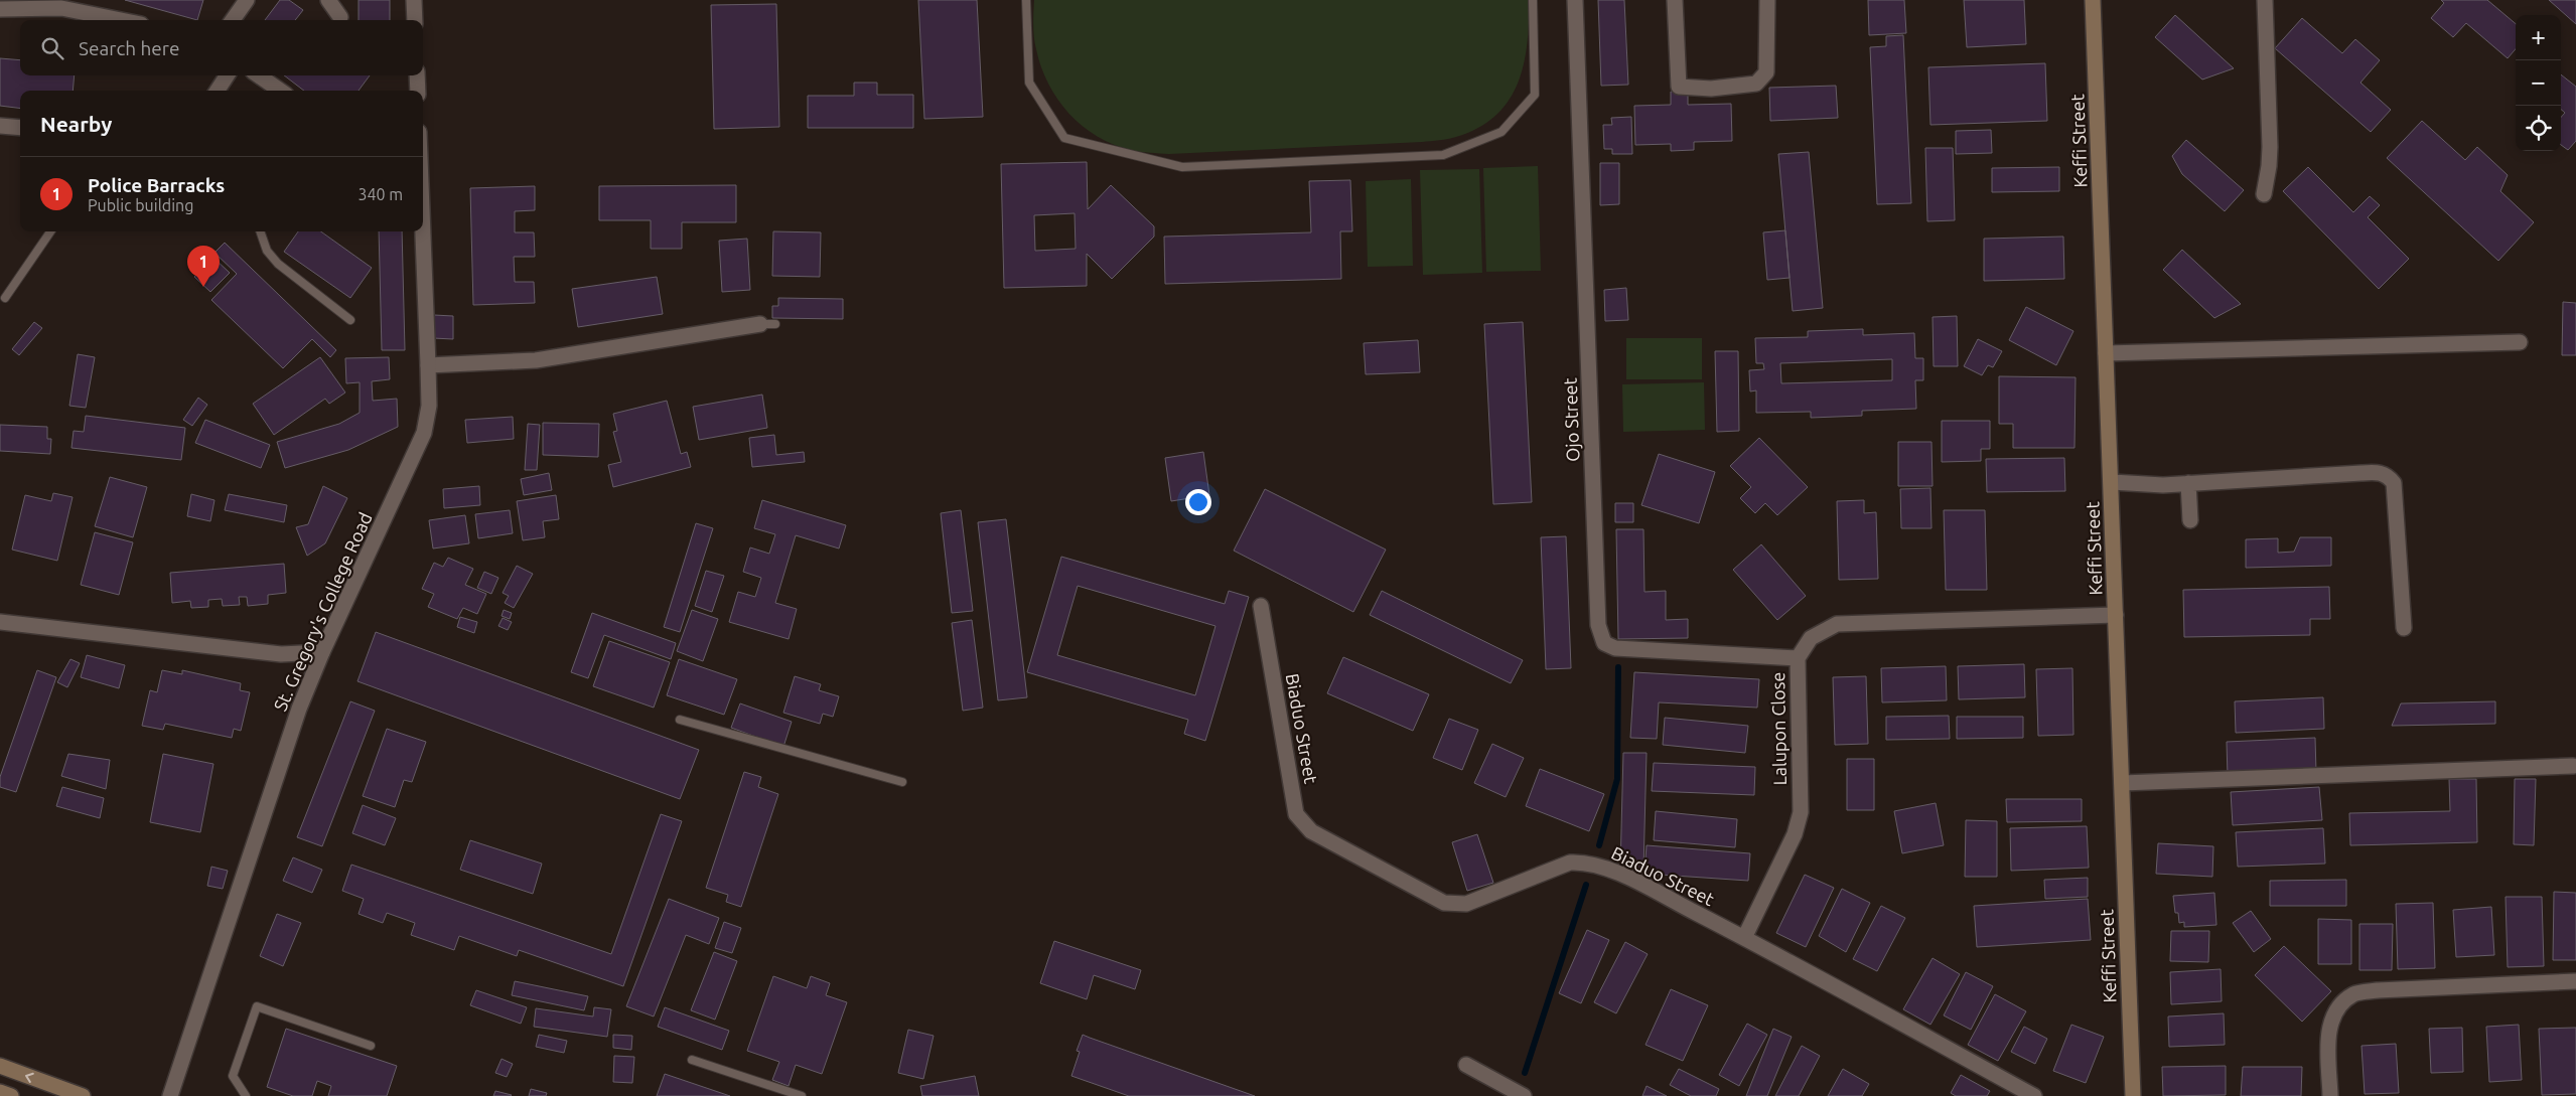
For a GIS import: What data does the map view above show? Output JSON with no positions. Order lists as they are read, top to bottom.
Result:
{
  "streets": {
    "main road": ["Keffi Street"],
    "street": [
      "Ojo Street",
      "St. Gregory's College Road",
      "Biaduo Street",
      "Lalupon Close"
    ]
  },
  "crossings": [
    ["Keffi Street", "Lalupon Close"],
    ["Ojo Street", "Lalupon Close"],
    ["Biaduo Street", "Lalupon Close"]
  ],
  "page": {
    "map_buttons": ["+", "−"],
    "search": "Search here",
    "heading": "Nearby",
    "list": [
      {
        "mark": "1",
        "name": "Police Barracks",
        "note": "Public building",
        "value": "340 m"
      }
    ],
    "pins": "1"
  }
}
